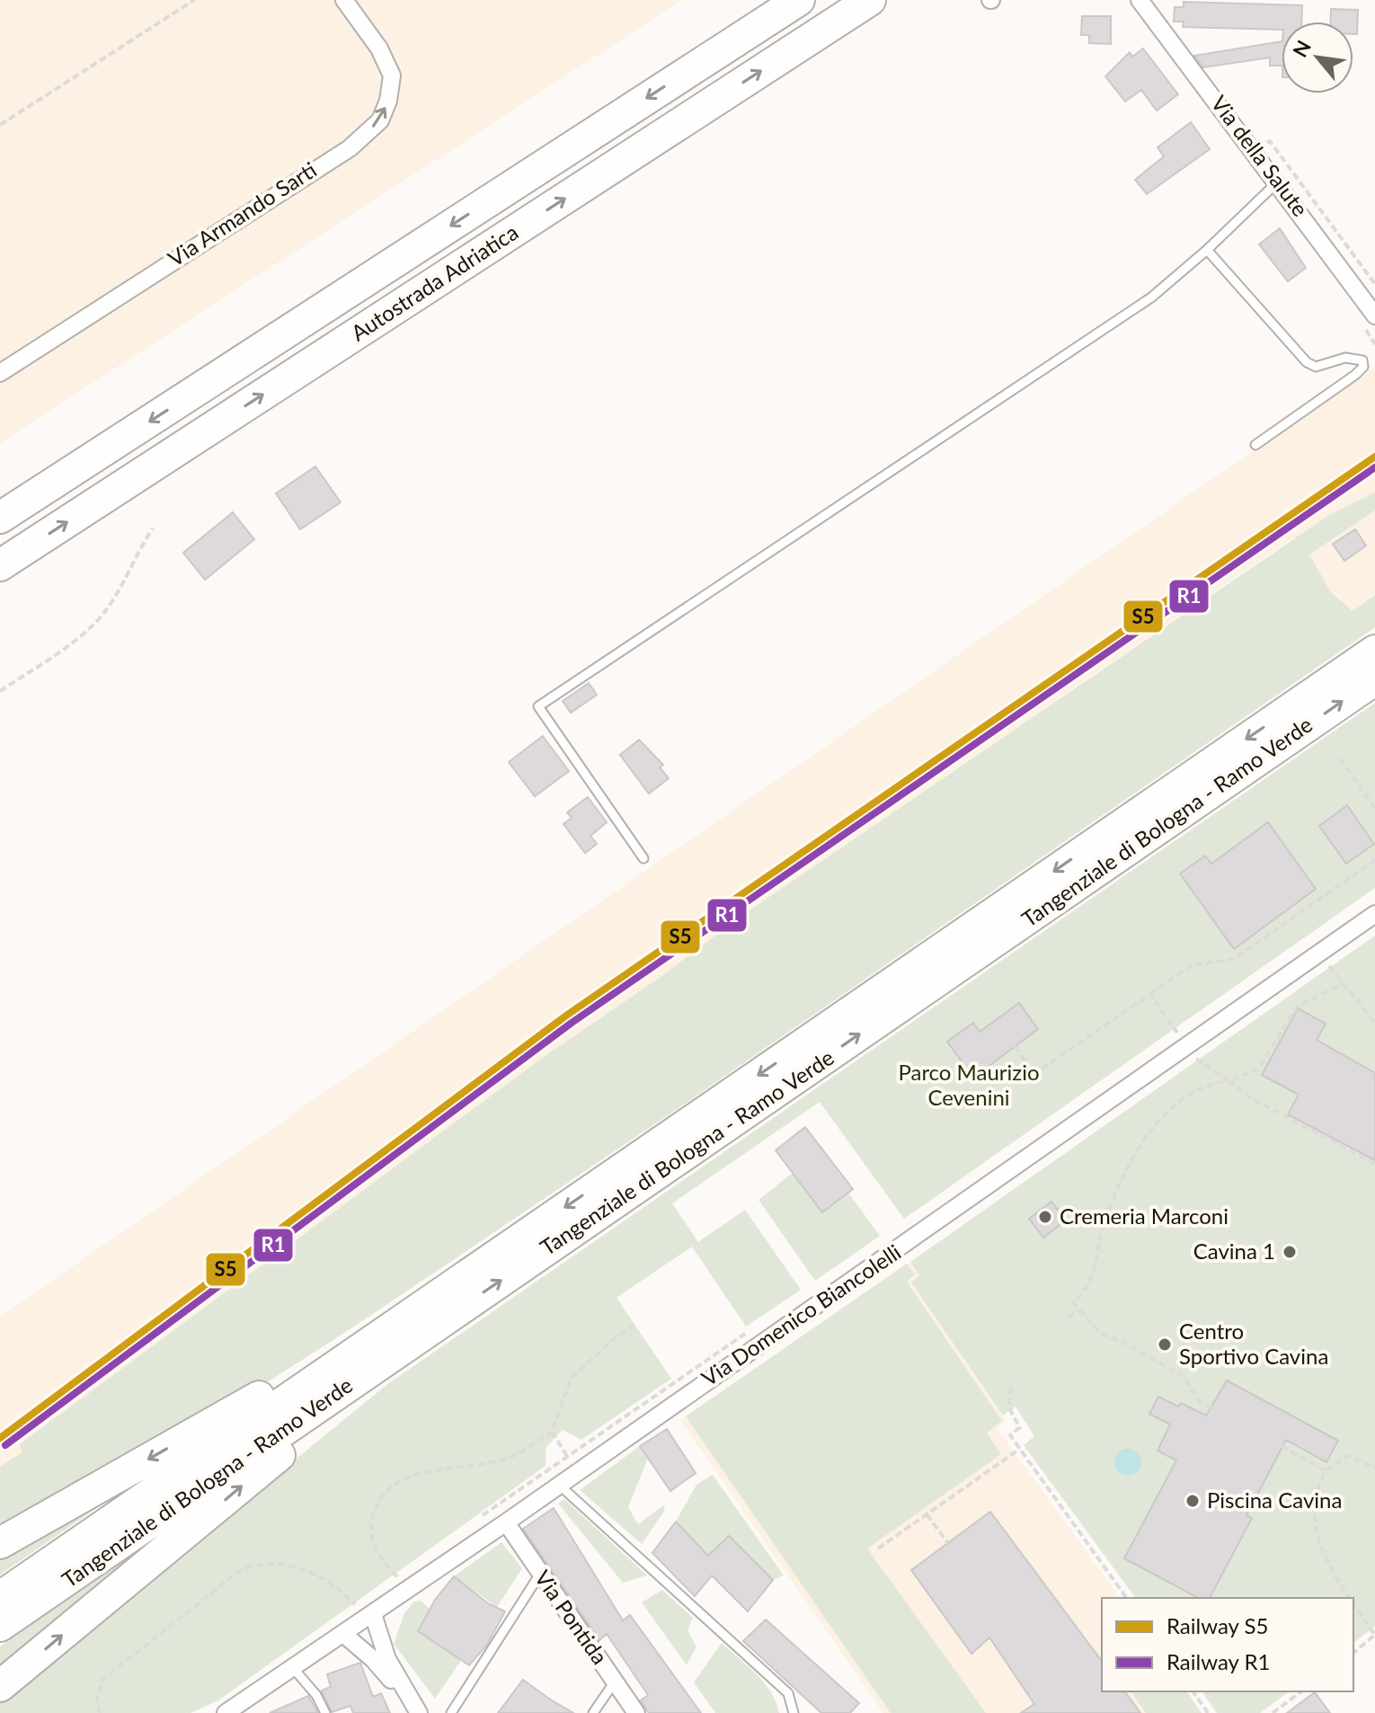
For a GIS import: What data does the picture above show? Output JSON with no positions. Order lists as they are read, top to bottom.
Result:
{
  "streets": {
    "highway": ["Autostrada Adriatica", "Tangenziale di Bologna - Ramo Verde"],
    "street": [
      "Via della Salute",
      "Via Armando Sarti",
      "Via Domenico Biancolelli",
      "Via Pontida"
    ]
  },
  "crossings": [
    ["Via Domenico Biancolelli", "Via Pontida"]
  ],
  "one_way": ["Via Armando Sarti"],
  "parks": ["Parco Maurizio Cevenini"],
  "places": [
    "Cremeria Marconi",
    "Cavina 1",
    "Centro Sportivo Cavina",
    "Piscina Cavina"
  ],
  "lines": ["rail line S5", "rail line R1"],
  "legend": ["Railway S5", "Railway R1"],
  "north": "top left"
}
